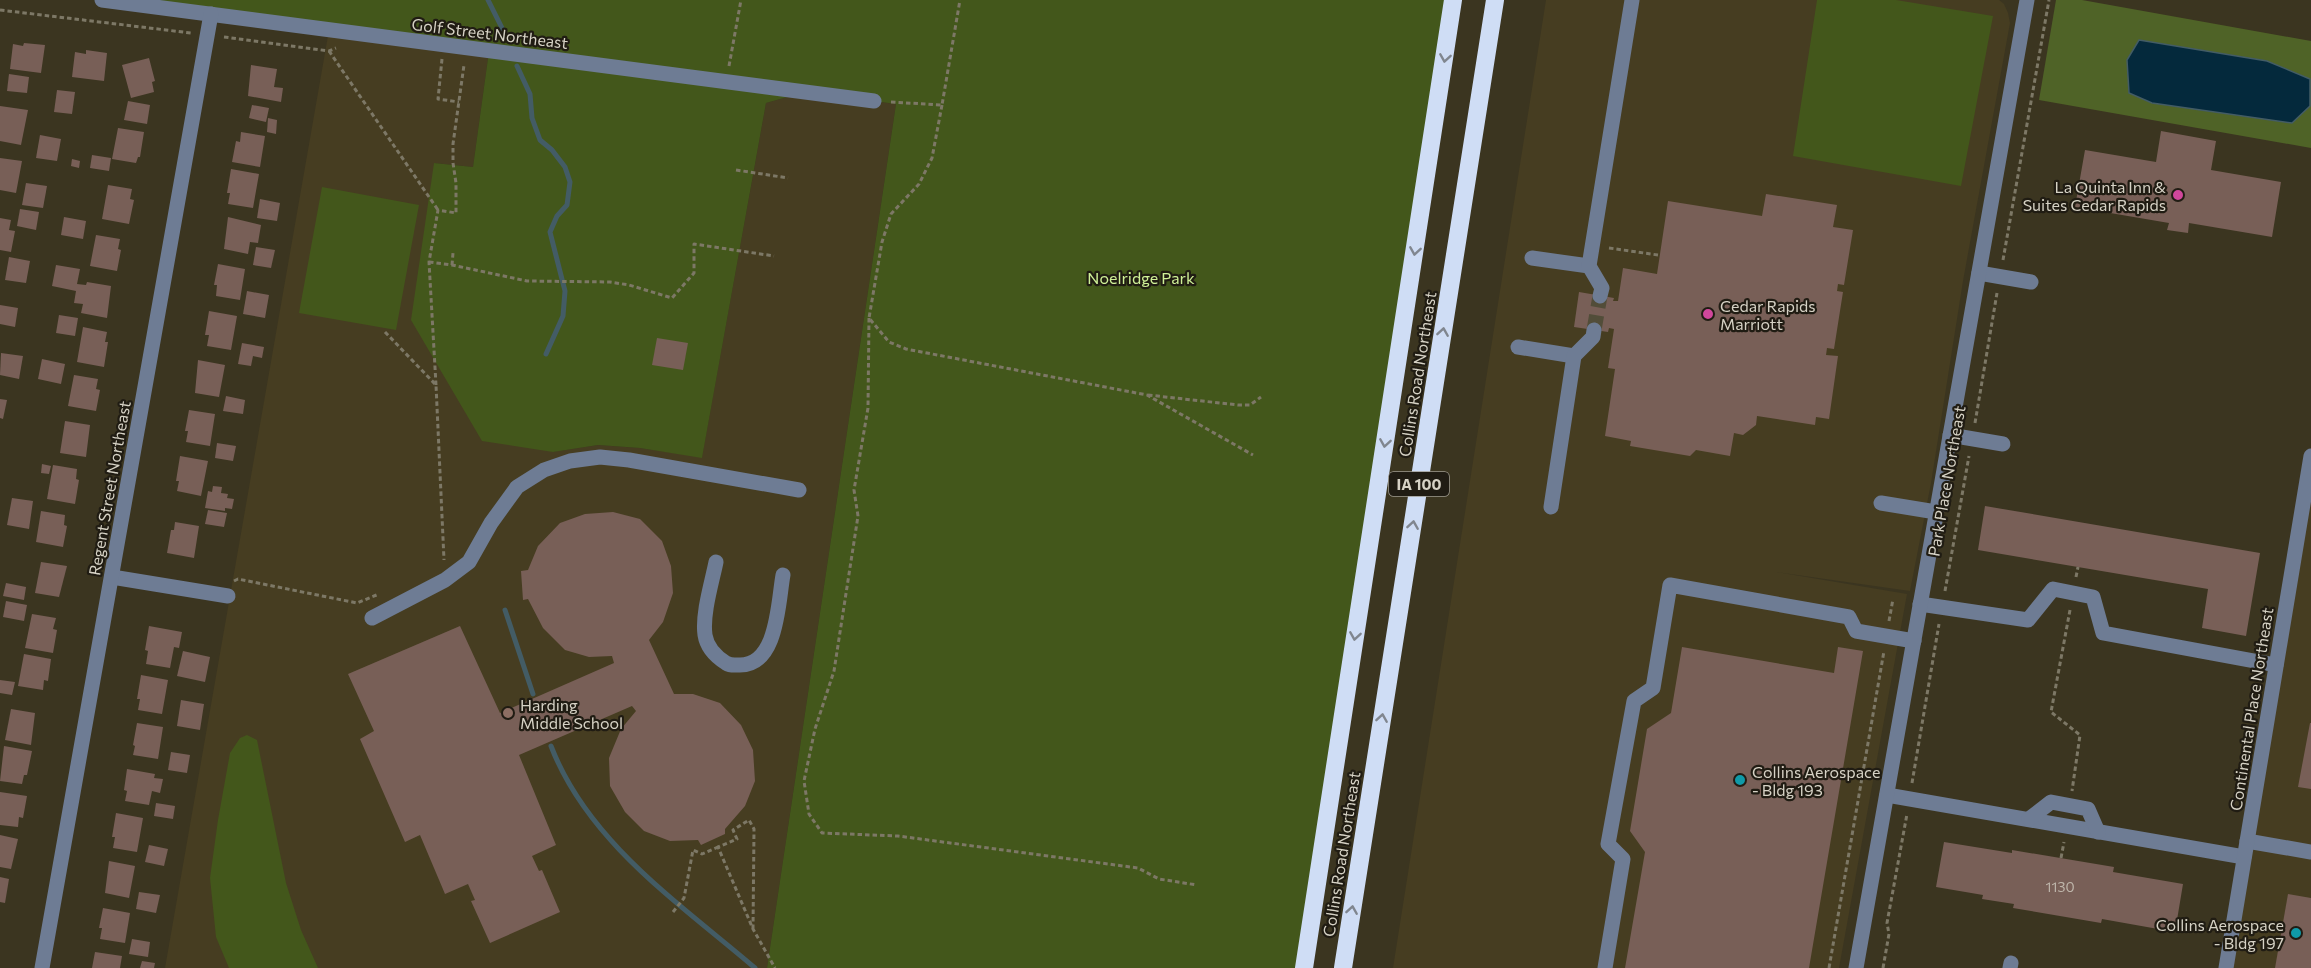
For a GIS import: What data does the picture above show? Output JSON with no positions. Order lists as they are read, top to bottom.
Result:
{
  "streets": {
    "highway": ["Collins Road Northeast", "IA 100"],
    "street": [
      "Golf Street Northeast",
      "Park Place Northeast",
      "Regent Street Northeast",
      "Continental Place Northeast"
    ]
  },
  "crossings": [
    ["Golf Street Northeast", "Regent Street Northeast"]
  ],
  "parks": ["Noelridge Park"],
  "places": [
    "La Quinta Inn & Suites Cedar Rapids",
    "Cedar Rapids Marriott",
    "Harding Middle School",
    "Collins Aerospace - Bldg 193",
    "Collins Aerospace - Bldg 197"
  ],
  "house_numbers": ["1130"]
}
